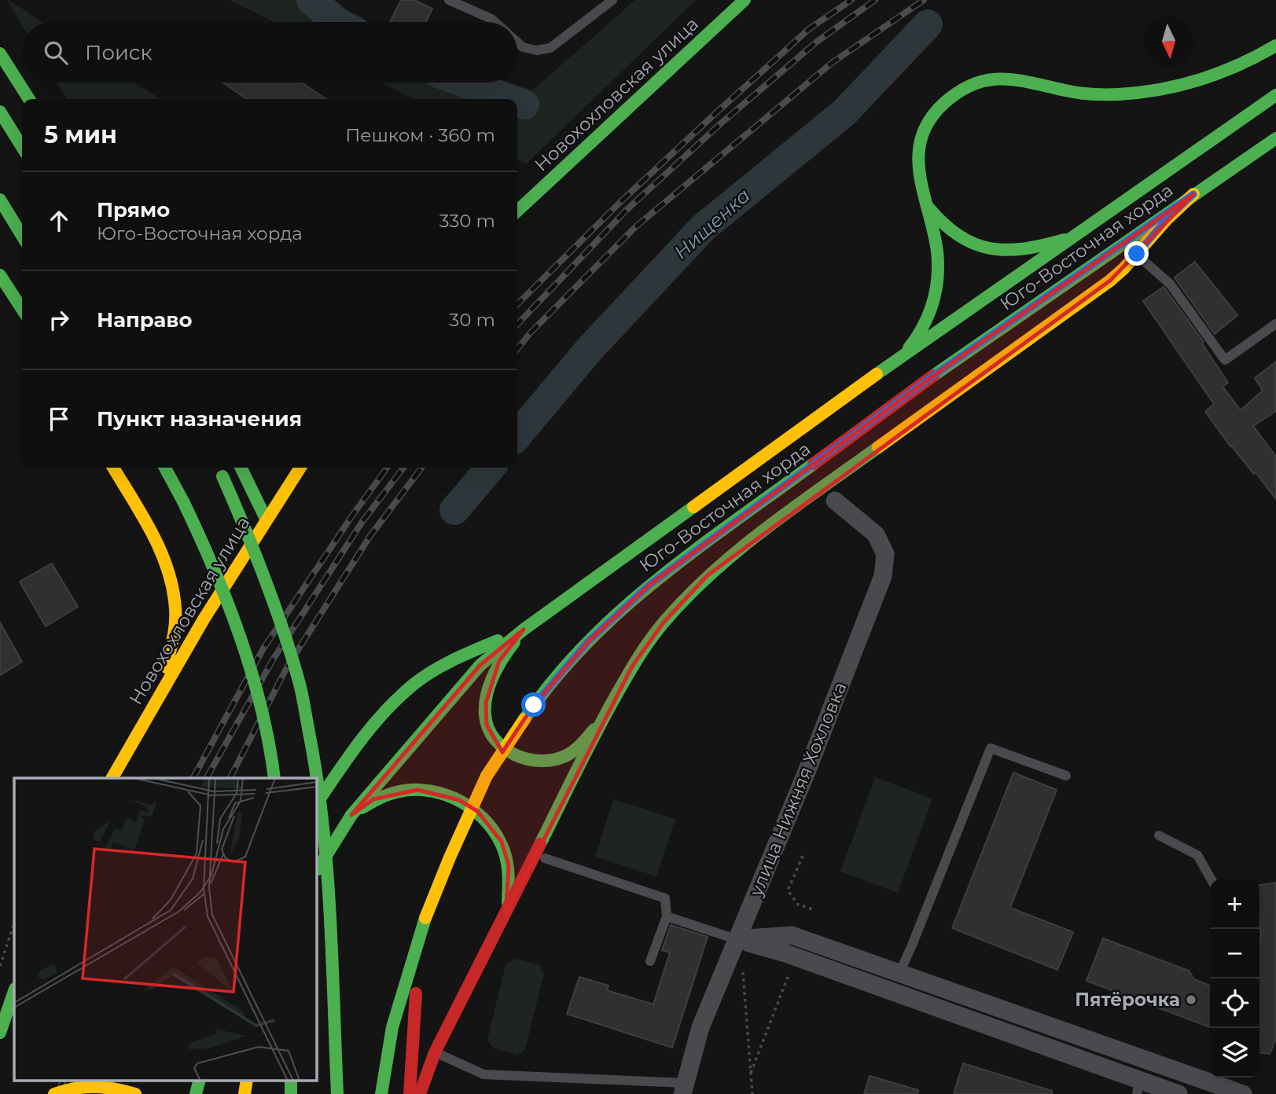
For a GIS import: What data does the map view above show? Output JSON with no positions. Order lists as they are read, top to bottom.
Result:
{
  "streets": {
    "main road": ["Новохохловская улица", "Юго-Восточная хорда"],
    "street": ["улица Нижняя Хохловка"]
  },
  "water": ["Нищенка"],
  "places": ["Пятёрочка"],
  "north": "bottom",
  "page": {
    "search": "Поиск",
    "heading": ["5 мин", "Пешком · 360 m"],
    "list": [
      ["Прямо", "Юго-Восточная хорда", "330 m"],
      ["Направо", "30 m"],
      "Пункт назначения"
    ],
    "map_buttons": ["+", "−"]
  }
}
